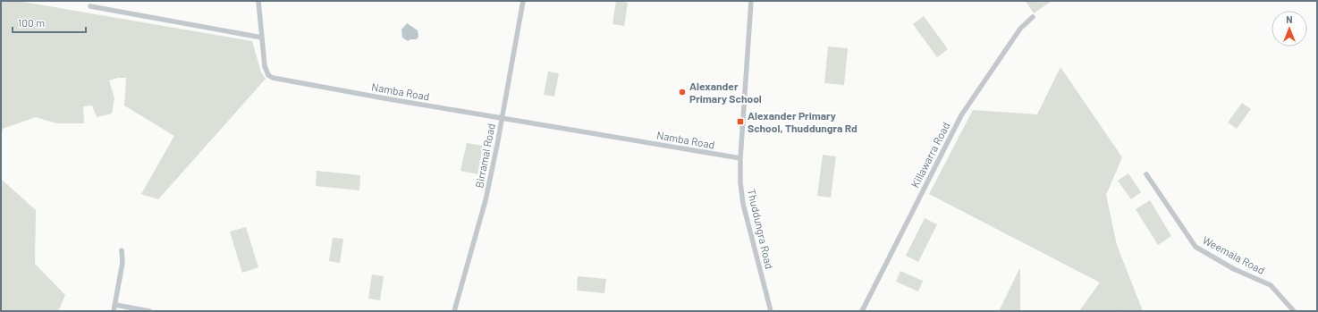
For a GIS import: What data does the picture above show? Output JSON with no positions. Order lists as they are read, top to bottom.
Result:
{
  "streets": {
    "street": [
      "Namba Road",
      "Killawarra Road",
      "Birramal Road",
      "Thuddungra Road",
      "Weemala Road"
    ]
  },
  "crossings": [
    ["Namba Road", "Birramal Road"],
    ["Namba Road", "Thuddungra Road"]
  ],
  "places": {
    "other": ["Alexander Primary School"],
    "transit": ["Alexander Primary School, Thuddungra Rd"]
  },
  "scale_bar": "100 m",
  "north": "top"
}
